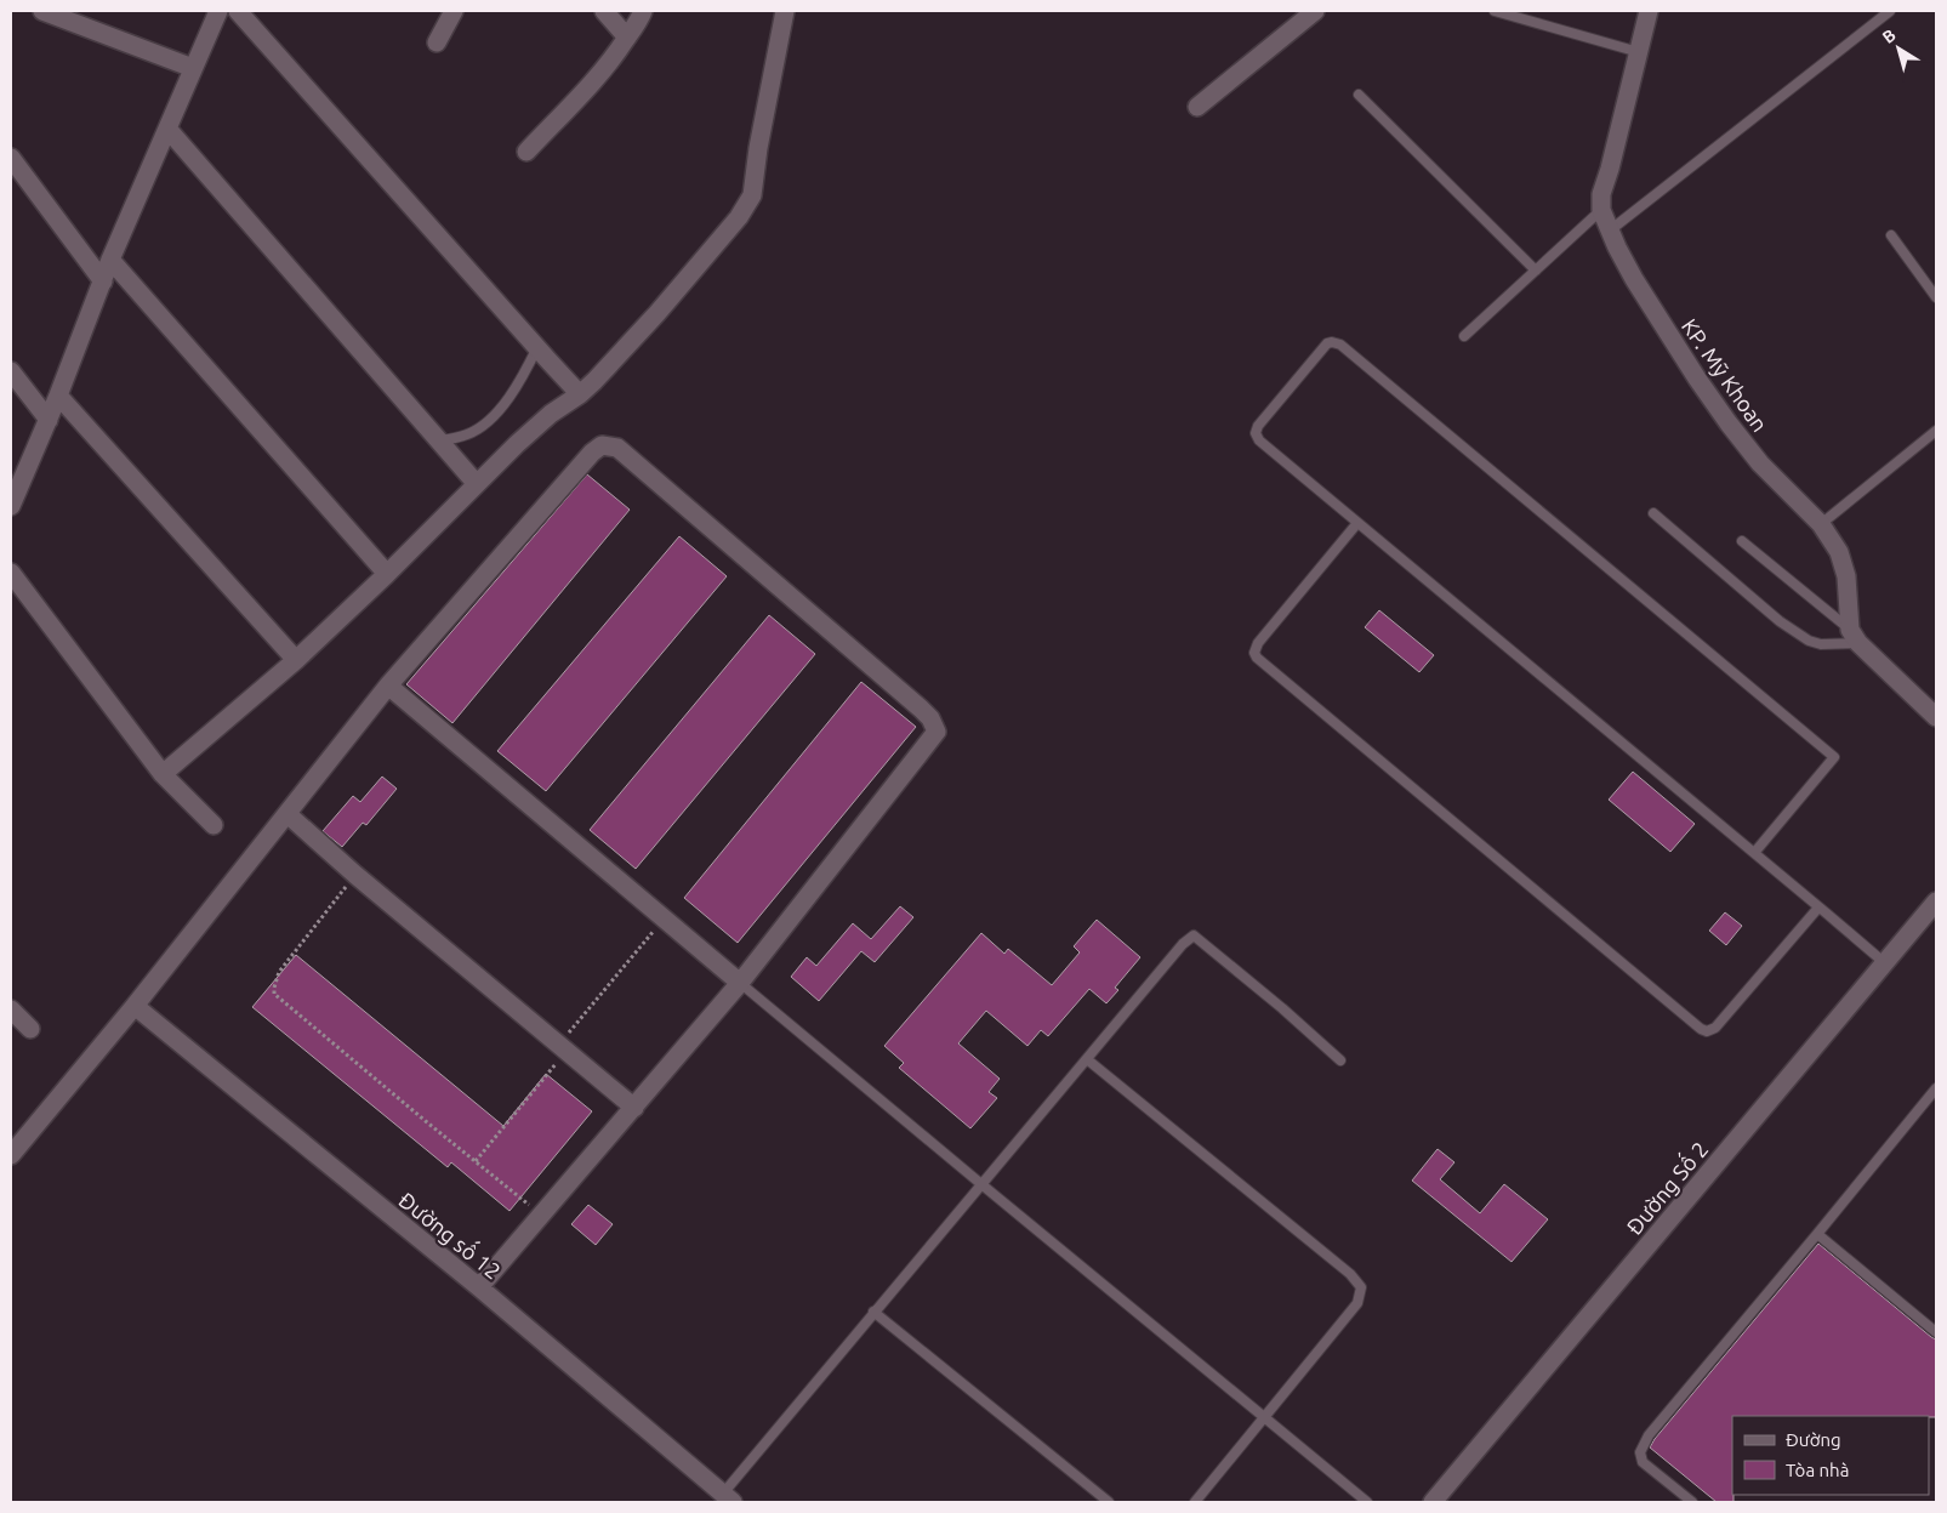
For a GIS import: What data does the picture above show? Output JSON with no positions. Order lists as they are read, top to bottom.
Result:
{
  "streets": {
    "street": ["KP. Mỹ Khoan", "Đường Số 2", "Đường số 12"]
  },
  "legend": ["Đường", "Tòa nhà"],
  "north": "top left"
}
